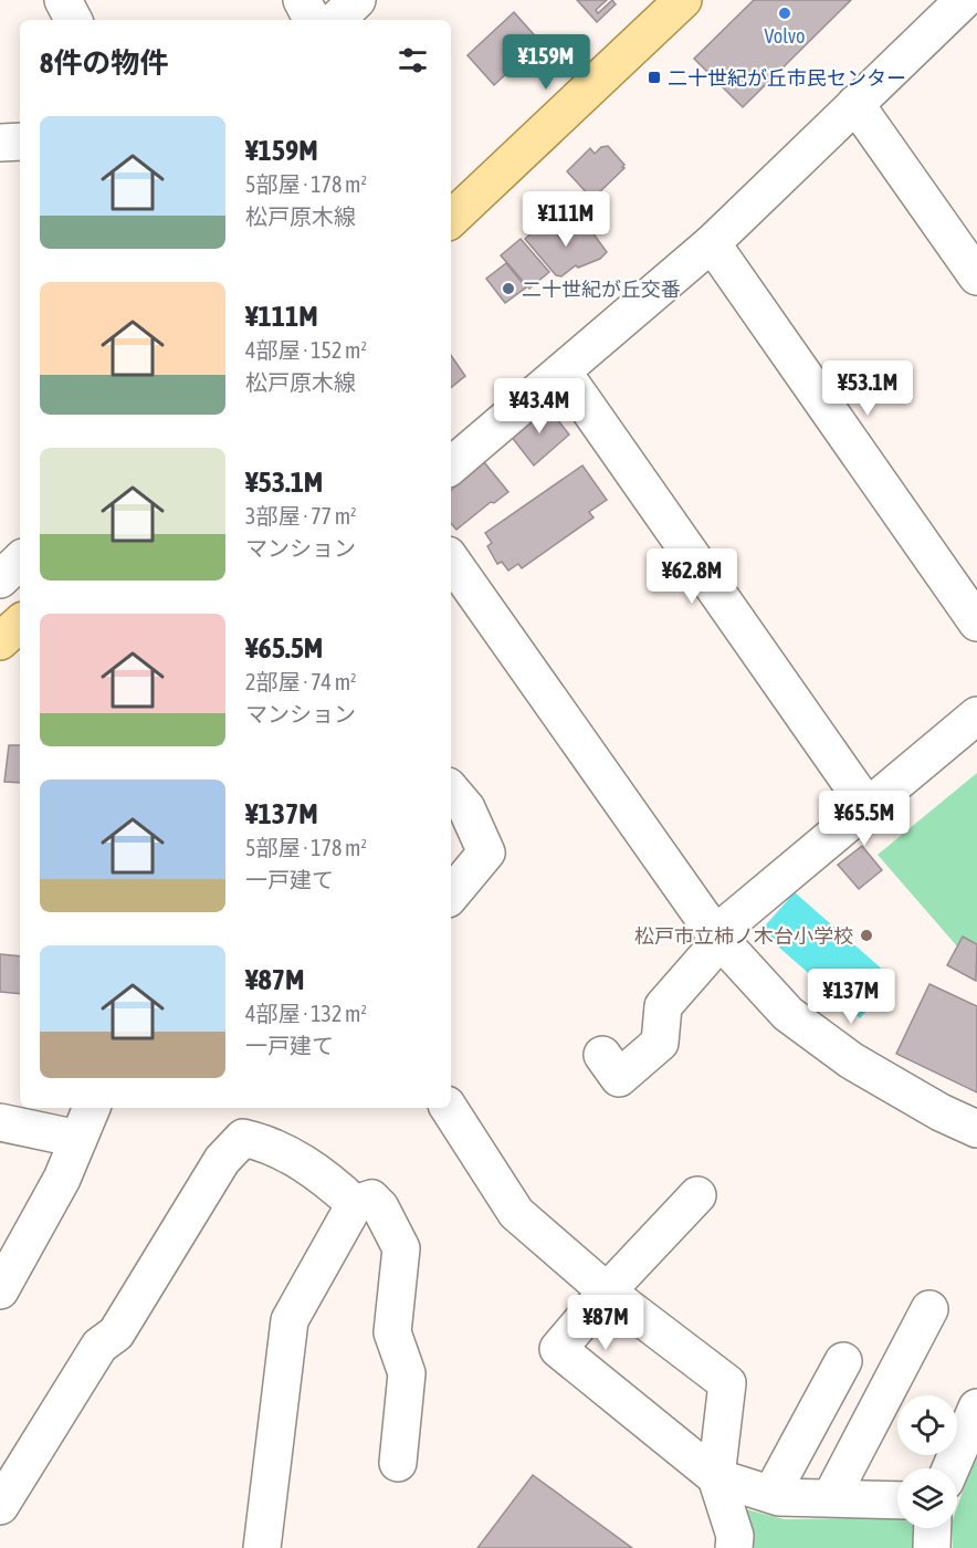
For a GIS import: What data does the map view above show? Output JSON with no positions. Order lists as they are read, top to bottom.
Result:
{
  "places": {
    "other": ["Volvo", "二十世紀が丘交番", "松戸市立柿ノ木台小学校"],
    "transit": ["二十世紀が丘市民センター"]
  },
  "page": {
    "heading": "8件の物件",
    "price": [
      "¥159M",
      "¥111M",
      "¥53.1M",
      "¥43.4M",
      "¥62.8M",
      "¥65.5M",
      "¥137M",
      "¥87M"
    ],
    "list": [
      {
        "name": "¥159M",
        "note": "5部屋 · 178 m² · 松戸原木線"
      },
      {
        "name": "¥111M",
        "note": "4部屋 · 152 m² · 松戸原木線"
      },
      {
        "name": "¥53.1M",
        "note": "3部屋 · 77 m² · マンション"
      },
      {
        "name": "¥65.5M",
        "note": "2部屋 · 74 m² · マンション"
      },
      {
        "name": "¥137M",
        "note": "5部屋 · 178 m² · 一戸建て"
      },
      {
        "name": "¥87M",
        "note": "4部屋 · 132 m² · 一戸建て"
      }
    ]
  }
}
